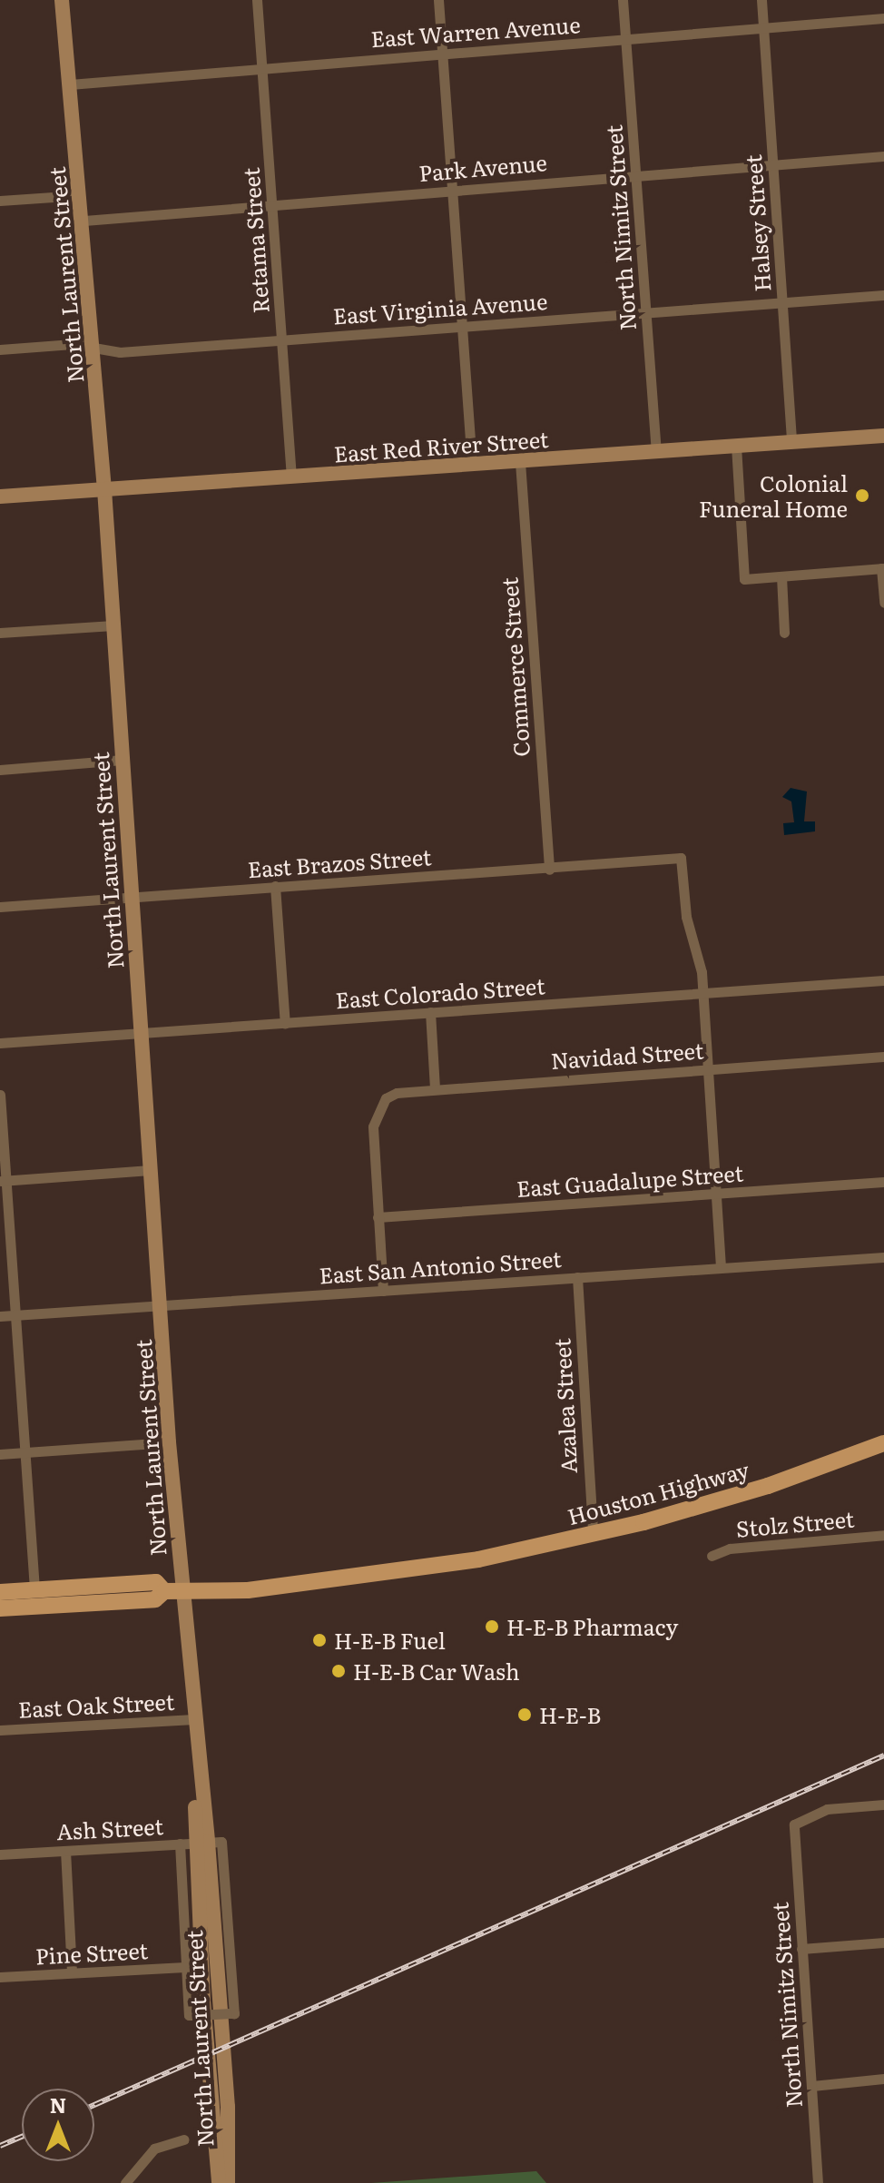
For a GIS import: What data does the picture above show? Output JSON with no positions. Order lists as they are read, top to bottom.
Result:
{
  "streets": {
    "main road": ["North Laurent Street", "East Red River Street", "Houston Highway"],
    "street": [
      "East Warren Avenue",
      "Park Avenue",
      "Halsey Street",
      "North Nimitz Street",
      "Retama Street",
      "East Virginia Avenue",
      "Commerce Street",
      "East Brazos Street",
      "East Colorado Street",
      "Navidad Street",
      "East Guadalupe Street",
      "East San Antonio Street",
      "Azalea Street",
      "Stolz Street",
      "East Oak Street",
      "Ash Street",
      "Pine Street"
    ]
  },
  "crossings": [
    ["East Warren Avenue", "Halsey Street"],
    ["East Warren Avenue", "North Nimitz Street"],
    ["East Warren Avenue", "Retama Street"],
    ["East Warren Avenue", "North Laurent Street"],
    ["Park Avenue", "Halsey Street"],
    ["Park Avenue", "North Nimitz Street"],
    ["Park Avenue", "Retama Street"],
    ["Park Avenue", "North Laurent Street"],
    ["Halsey Street", "East Virginia Avenue"],
    ["Halsey Street", "East Red River Street"],
    ["North Nimitz Street", "East Virginia Avenue"],
    ["North Nimitz Street", "East Red River Street"],
    ["Retama Street", "East Virginia Avenue"],
    ["Retama Street", "East Red River Street"],
    ["North Laurent Street", "East Virginia Avenue"],
    ["North Laurent Street", "East Red River Street"],
    ["North Laurent Street", "East Brazos Street"],
    ["North Laurent Street", "East Colorado Street"],
    ["North Laurent Street", "East San Antonio Street"],
    ["North Laurent Street", "Houston Highway"],
    ["North Laurent Street", "East Oak Street"],
    ["North Laurent Street", "Ash Street"],
    ["East Red River Street", "Commerce Street"],
    ["Commerce Street", "East Brazos Street"],
    ["East Brazos Street", "East Colorado Street"],
    ["Navidad Street", "East Guadalupe Street"],
    ["East San Antonio Street", "Azalea Street"],
    ["Azalea Street", "Houston Highway"]
  ],
  "places": [
    "Colonial Funeral Home",
    "H-E-B Pharmacy",
    "H-E-B Fuel",
    "H-E-B Car Wash",
    "H-E-B"
  ],
  "north": "top"
}
